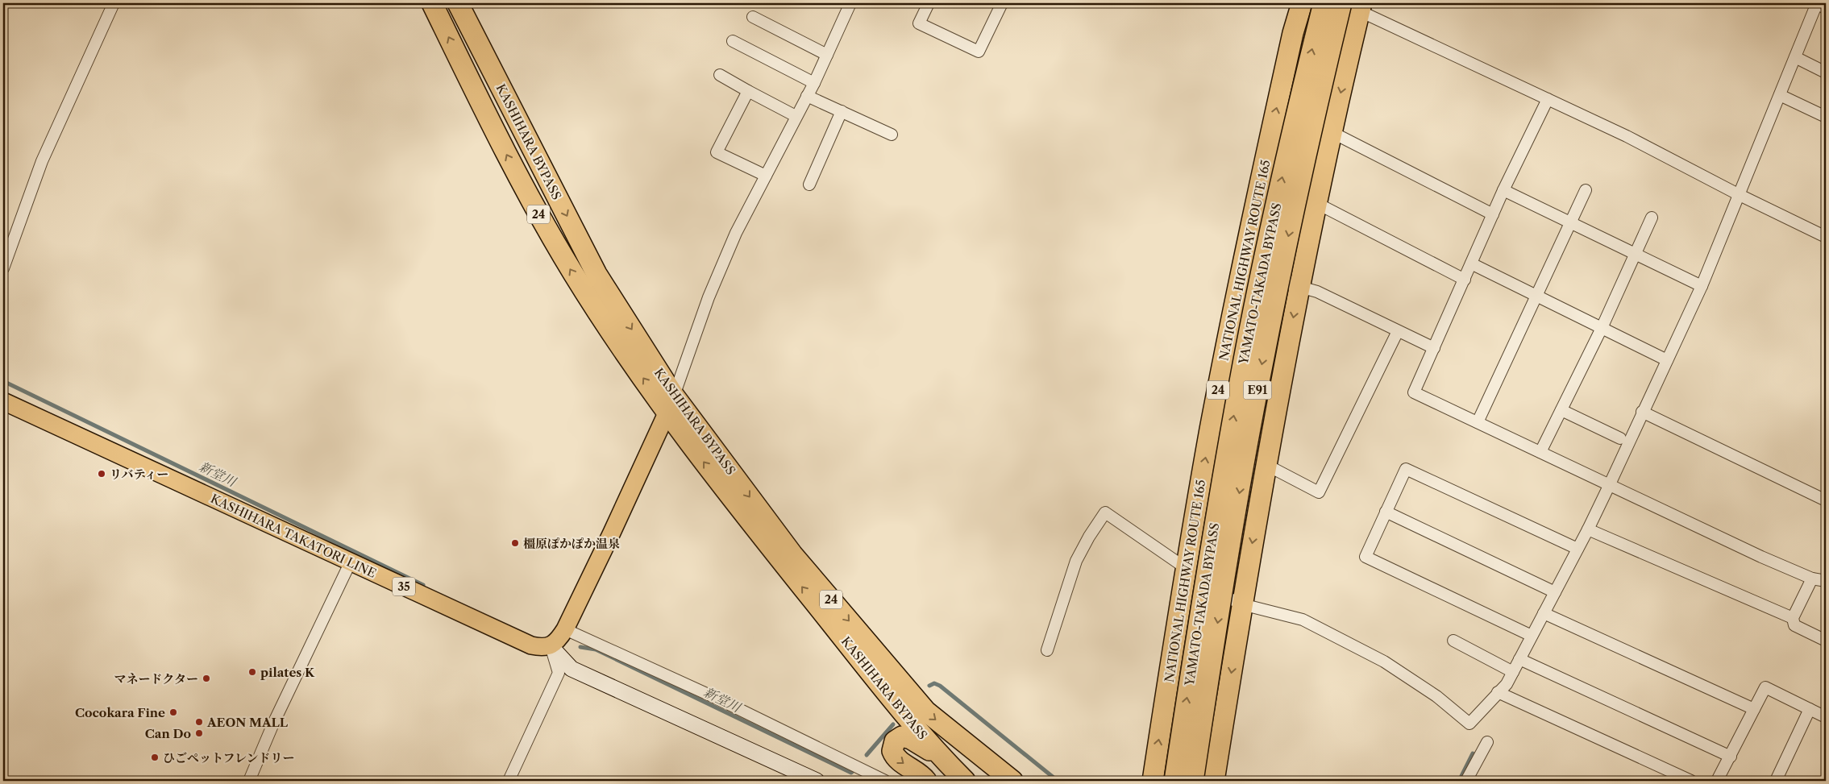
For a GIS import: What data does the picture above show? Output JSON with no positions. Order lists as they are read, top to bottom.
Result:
{
  "streets": {
    "highway": [
      "KASHIHARA BYPASS",
      "24",
      "NATIONAL HIGHWAY ROUTE 165",
      "YAMATO-TAKADA BYPASS",
      "E91"
    ],
    "main road": ["KASHIHARA TAKATORI LINE", "35"]
  },
  "water": ["新堂川"],
  "places": [
    "リバティー",
    "橿原ぽかぽか温泉",
    "pilates K",
    "マネードクター",
    "Cocokara Fine",
    "AEON MALL",
    "Can Do",
    "ひごペットフレンドリー"
  ]
}
